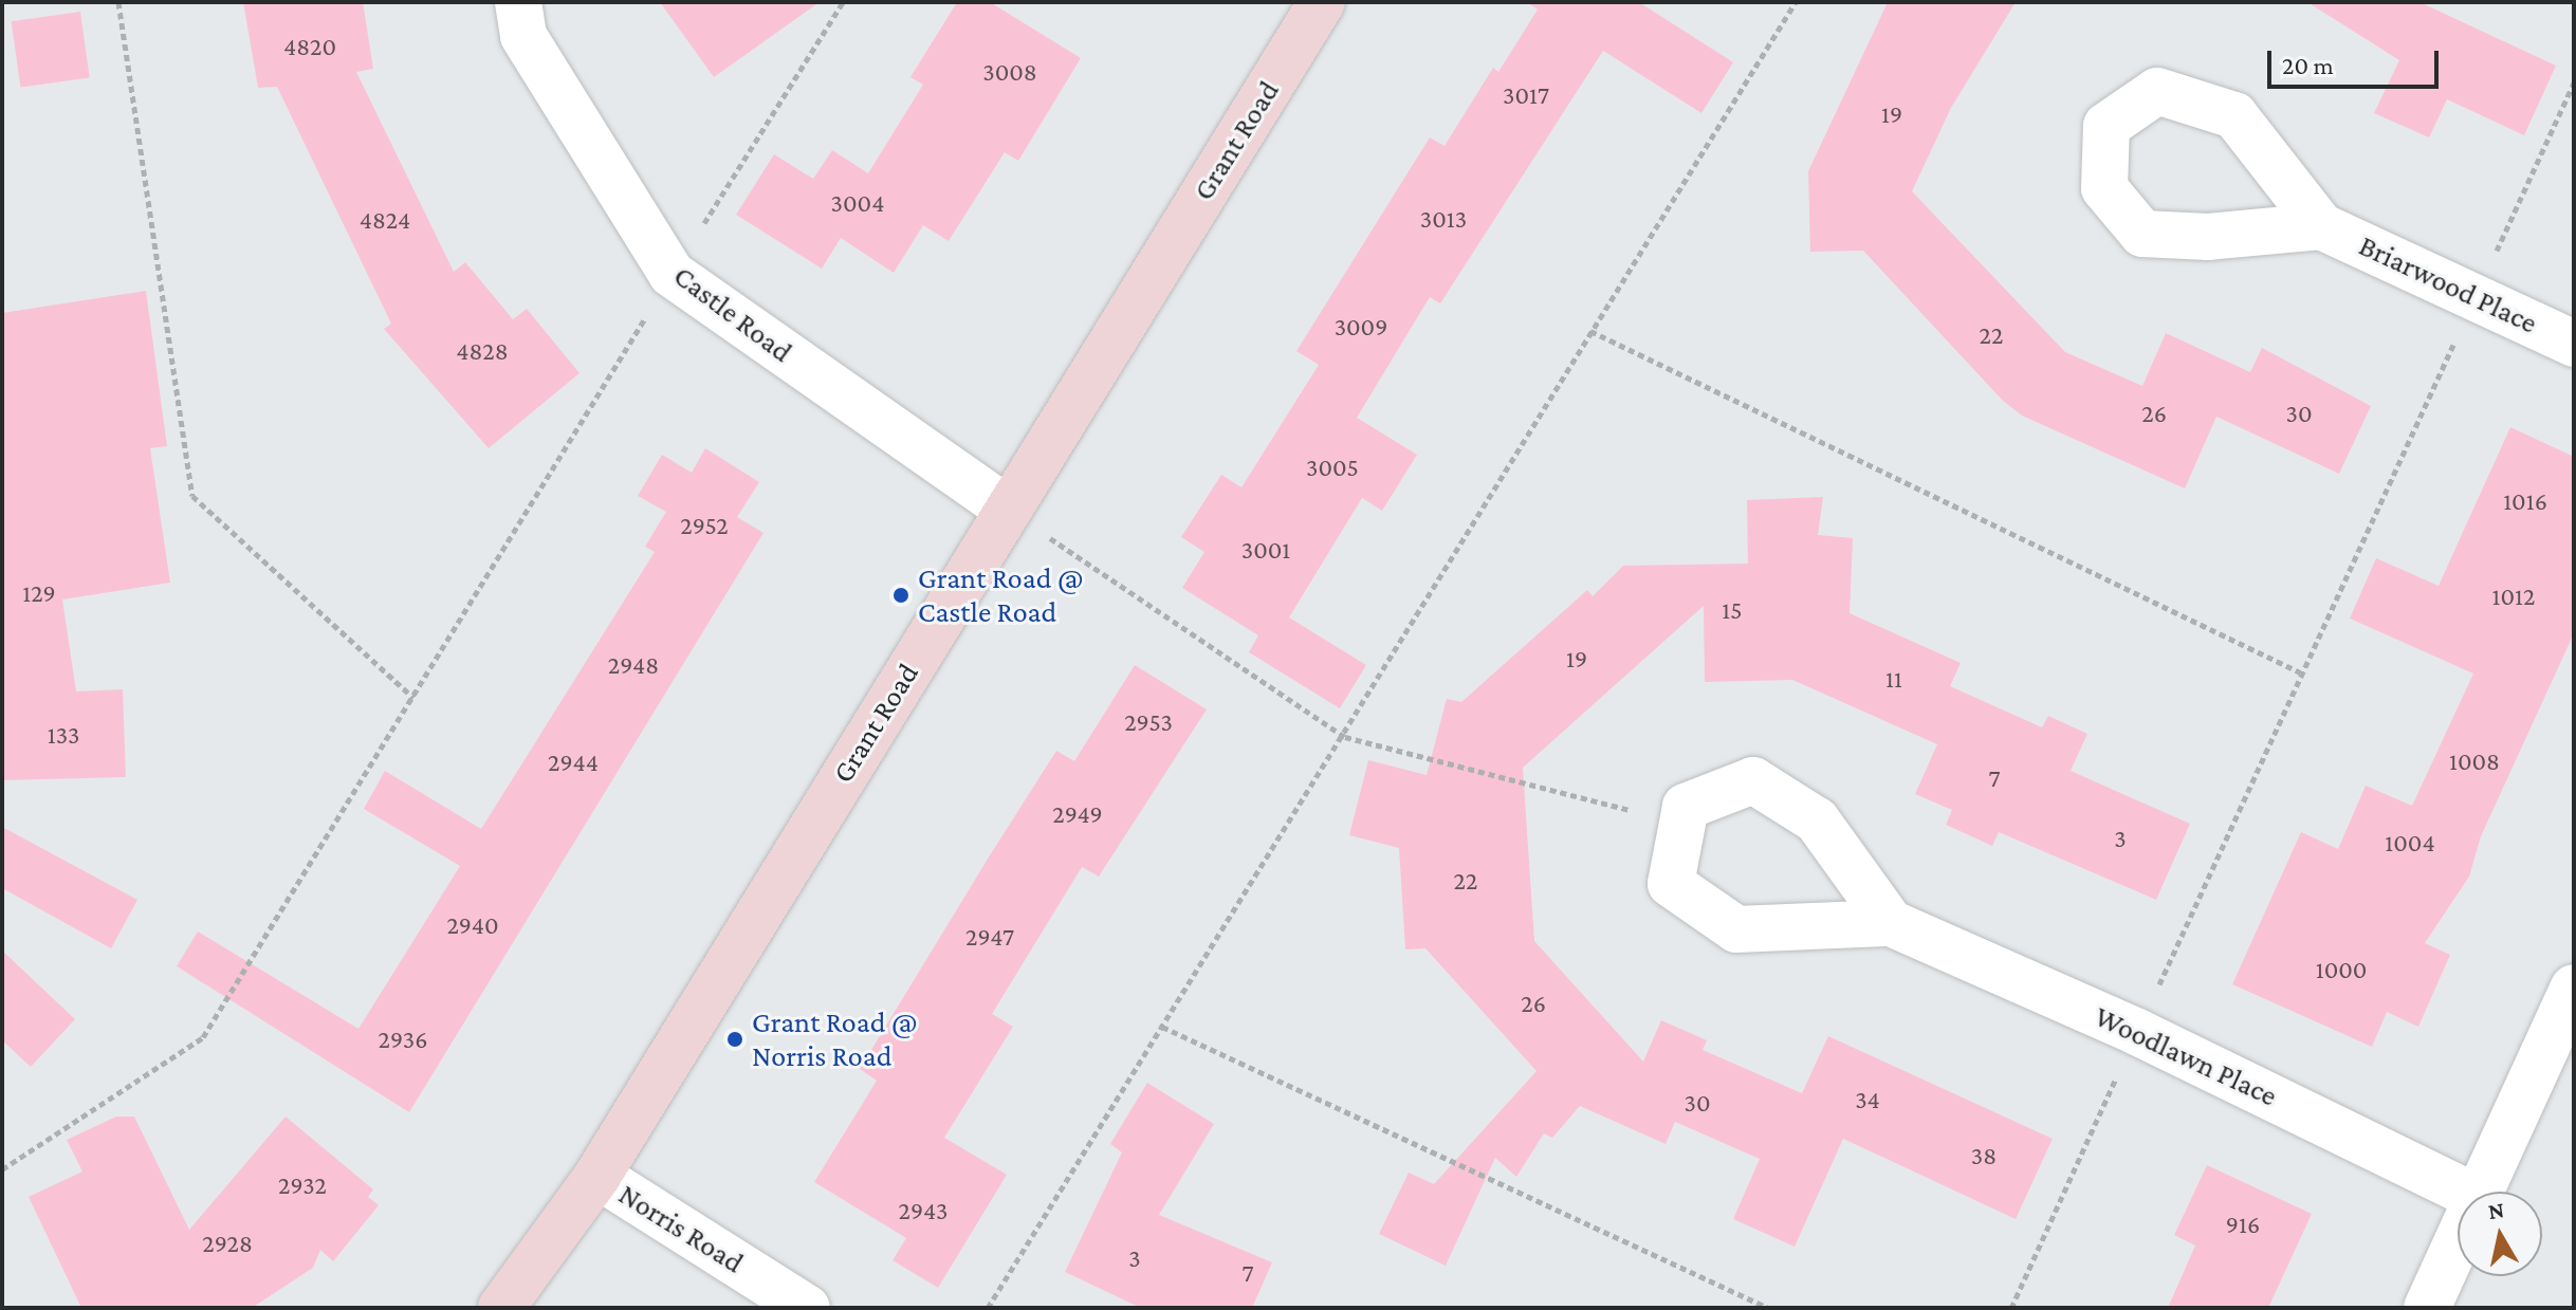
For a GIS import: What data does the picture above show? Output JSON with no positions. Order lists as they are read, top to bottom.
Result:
{
  "streets": {
    "street": [
      "Grant Road",
      "Briarwood Place",
      "Castle Road",
      "Woodlawn Place",
      "Norris Road"
    ]
  },
  "crossings": [
    ["Grant Road", "Castle Road"],
    ["Grant Road", "Norris Road"]
  ],
  "places": ["Grant Road @ Castle Road", "Grant Road @ Norris Road"],
  "house_numbers": [
    "4820",
    "3008",
    "3017",
    "19",
    "3004",
    "3013",
    "4824",
    "3009",
    "22",
    "4828",
    "26",
    "30",
    "3005",
    "1016",
    "2952",
    "3001",
    "129",
    "1012",
    "15",
    "19",
    "2948",
    "11",
    "2953",
    "133",
    "1008",
    "2944",
    "7",
    "2949",
    "3",
    "1004",
    "22",
    "2940",
    "2947",
    "1000",
    "26",
    "2936",
    "34",
    "30",
    "38",
    "2932",
    "2943",
    "916",
    "2928",
    "3",
    "7"
  ],
  "scale_bar": "20 m",
  "north": "top"
}
